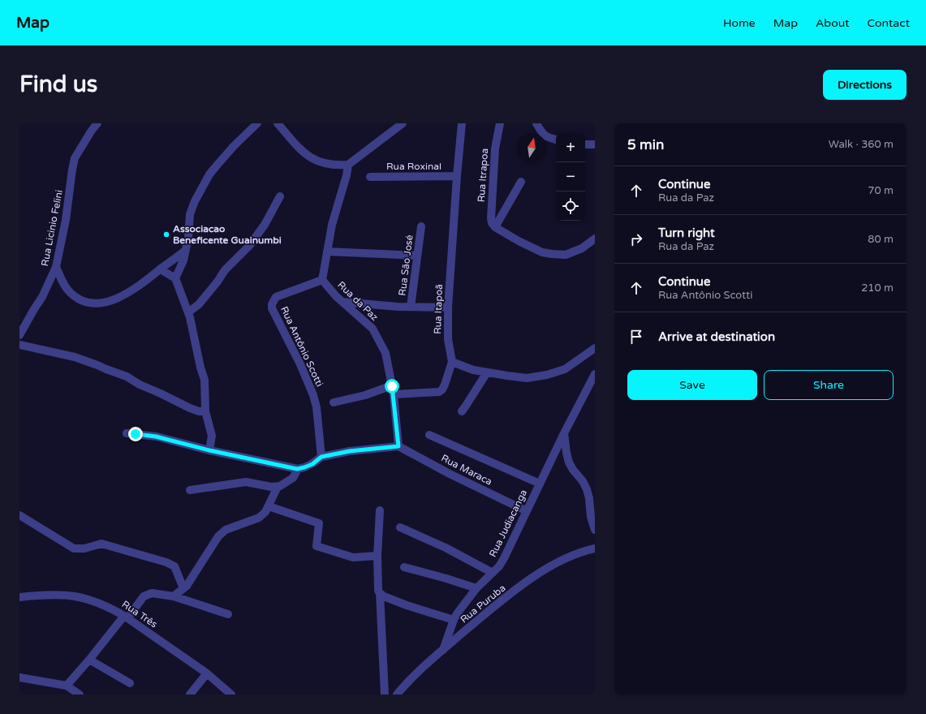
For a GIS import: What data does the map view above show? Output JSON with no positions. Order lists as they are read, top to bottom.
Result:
{
  "streets": {
    "street": [
      "Rua Roxinal",
      "Rua Itrapoa",
      "Rua Licinio Felini",
      "Rua São José",
      "Rua da Paz",
      "Rua Itapoã",
      "Rua Antônio Scotti",
      "Rua Maraca",
      "Rua Judiacanga",
      "Rua Puruba",
      "Rua Três"
    ]
  },
  "crossings": [
    ["Rua Roxinal", "Rua Itapoã"],
    ["Rua São José", "Rua da Paz"],
    ["Rua São José", "Rua Itapoã"],
    ["Rua da Paz", "Rua Antônio Scotti"],
    ["Rua da Paz", "Rua Maraca"],
    ["Rua Maraca", "Rua Judiacanga"],
    ["Rua Judiacanga", "Rua Puruba"]
  ],
  "places": ["Associacao Beneficente Guainumbi"],
  "north": "top",
  "page": {
    "header": "Map",
    "nav": [
      "Home",
      "Map",
      "About",
      "Contact"
    ],
    "buttons": [
      "Directions",
      ["Save", "Share"]
    ],
    "title": "Find us",
    "heading": ["5 min", "Walk · 360 m"],
    "map_buttons": ["+", "−"],
    "list": [
      ["Continue", "Rua da Paz", "70 m"],
      ["Turn right", "Rua da Paz", "80 m"],
      ["Continue", "Rua Antônio Scotti", "210 m"],
      "Arrive at destination"
    ]
  }
}
